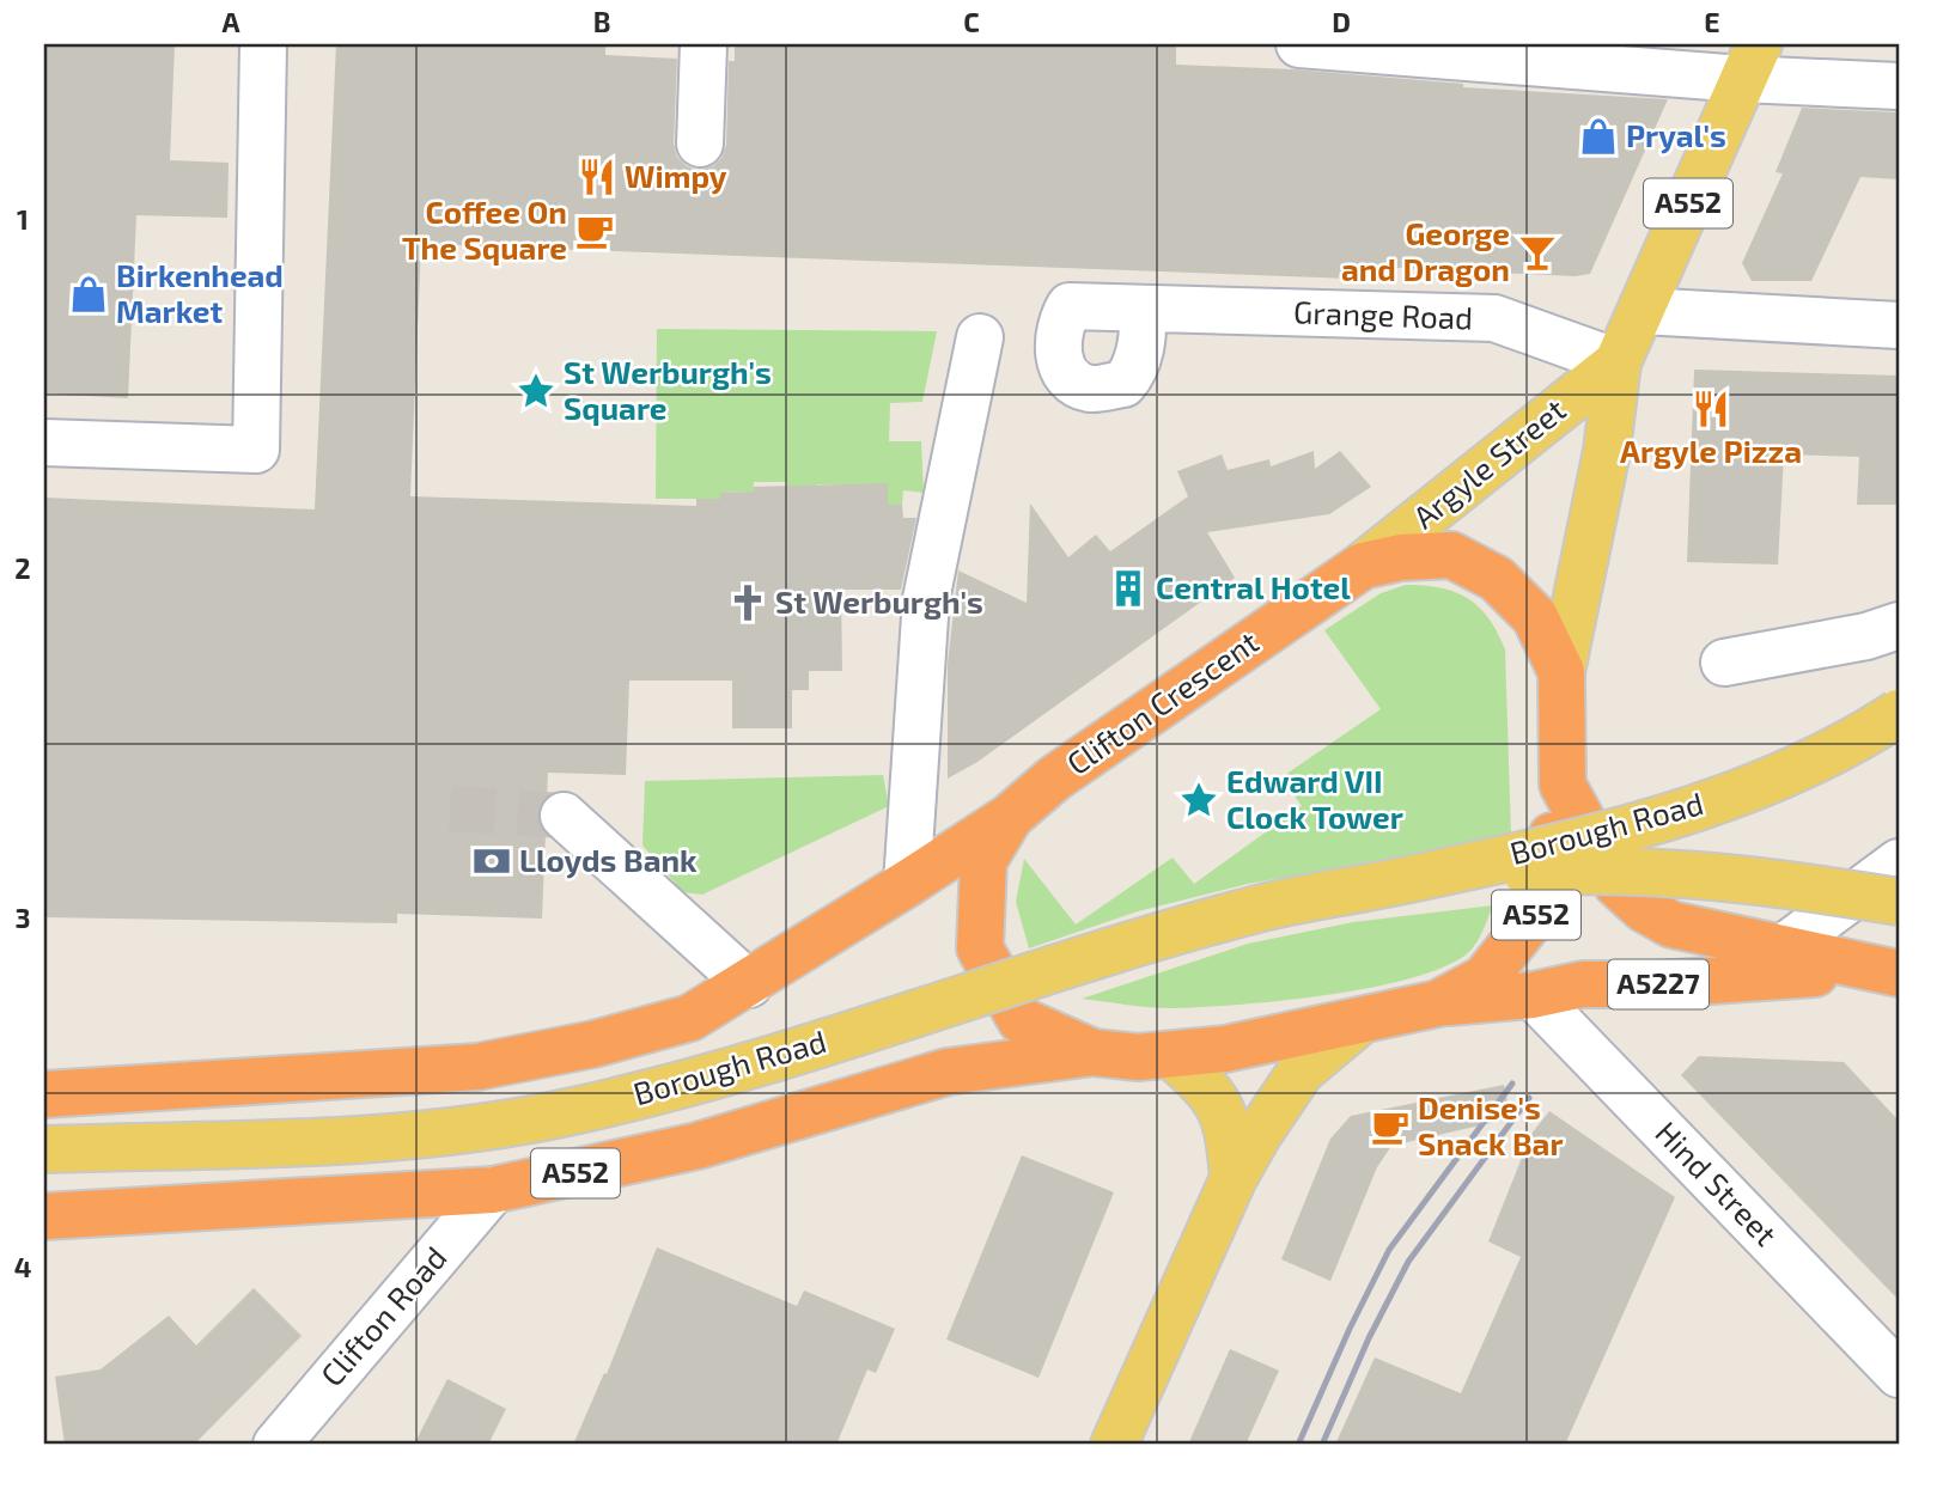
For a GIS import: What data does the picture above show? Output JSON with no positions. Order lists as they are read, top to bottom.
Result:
{
  "streets": {
    "highway": [
      "A552",
      "Clifton Crescent",
      "Borough Road",
      "A5227"
    ],
    "main road": ["Argyle Street"],
    "street": ["Grange Road", "Hind Street", "Clifton Road"]
  },
  "crossings": [
    ["A552", "Argyle Street"],
    ["A552", "Clifton Crescent"],
    ["A552", "Borough Road"],
    ["A552", "A5227"],
    ["Grange Road", "Argyle Street"],
    ["Argyle Street", "Clifton Crescent"],
    ["Clifton Crescent", "Borough Road"],
    ["Borough Road", "Clifton Road"],
    ["A5227", "Hind Street"]
  ],
  "places": {
    "shop": ["Pryal's", "Birkenhead Market"],
    "restaurant": ["Wimpy", "Argyle Pizza"],
    "cafe": ["Coffee On The Square", "Denise's Snack Bar"],
    "bar": ["George and Dragon"],
    "place": ["St Werburgh's Square", "Edward VII Clock Tower"],
    "building": ["Central Hotel"],
    "church": ["St Werburgh's"],
    "bank": ["Lloyds Bank"]
  },
  "grid": {
    "columns": [
      "A",
      "B",
      "C",
      "D",
      "E"
    ],
    "rows": [
      "1",
      "2",
      "3",
      "4"
    ]
  }
}
